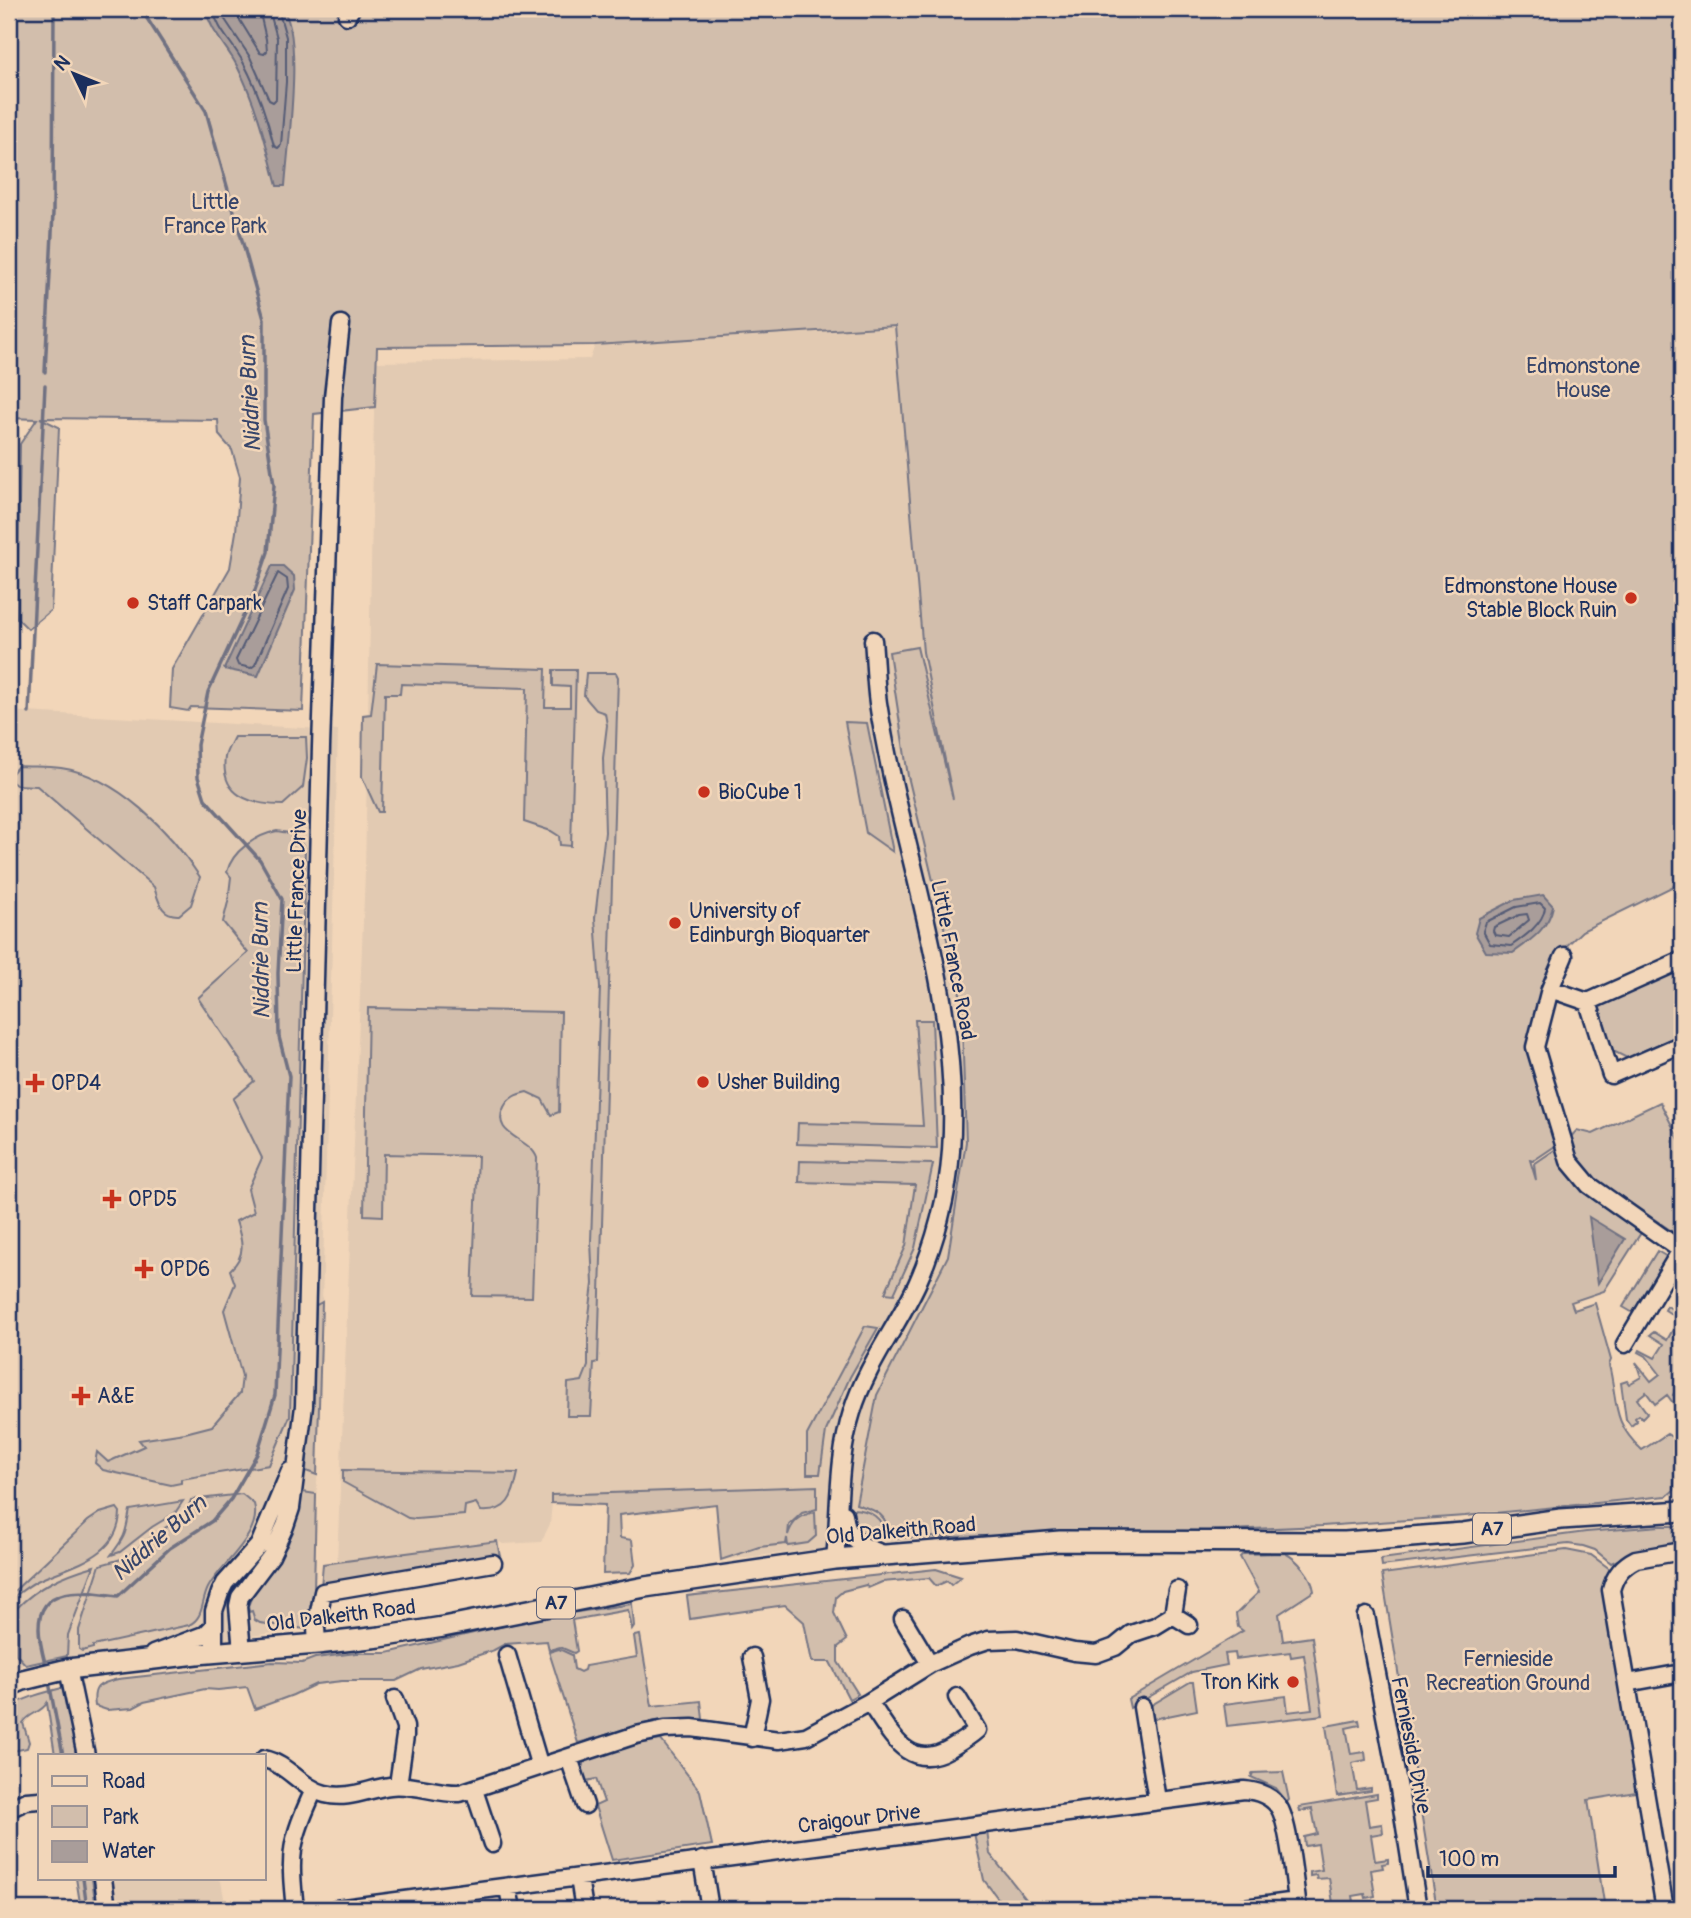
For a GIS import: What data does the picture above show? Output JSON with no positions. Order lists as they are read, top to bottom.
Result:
{
  "streets": {
    "main road": ["A7", "Old Dalkeith Road"],
    "street": [
      "Little France Drive",
      "Little France Road",
      "Fernieside Drive",
      "Craigour Drive"
    ]
  },
  "crossings": [
    ["Little France Drive", "Old Dalkeith Road"],
    ["Little France Road", "Old Dalkeith Road"]
  ],
  "water": ["Niddrie Burn"],
  "parks": ["Little France Park", "Edmonstone House", "Fernieside Recreation Ground"],
  "places": {
    "other": [
      "Edmonstone House Stable Block Ruin",
      "Staff Carpark",
      "BioCube 1",
      "University of Edinburgh Bioquarter",
      "Usher Building",
      "Tron Kirk"
    ],
    "health": [
      "OPD4",
      "OPD5",
      "OPD6",
      "A&E"
    ]
  },
  "legend": ["Road", "Park", "Water"],
  "scale_bar": "100 m",
  "north": "top left"
}
